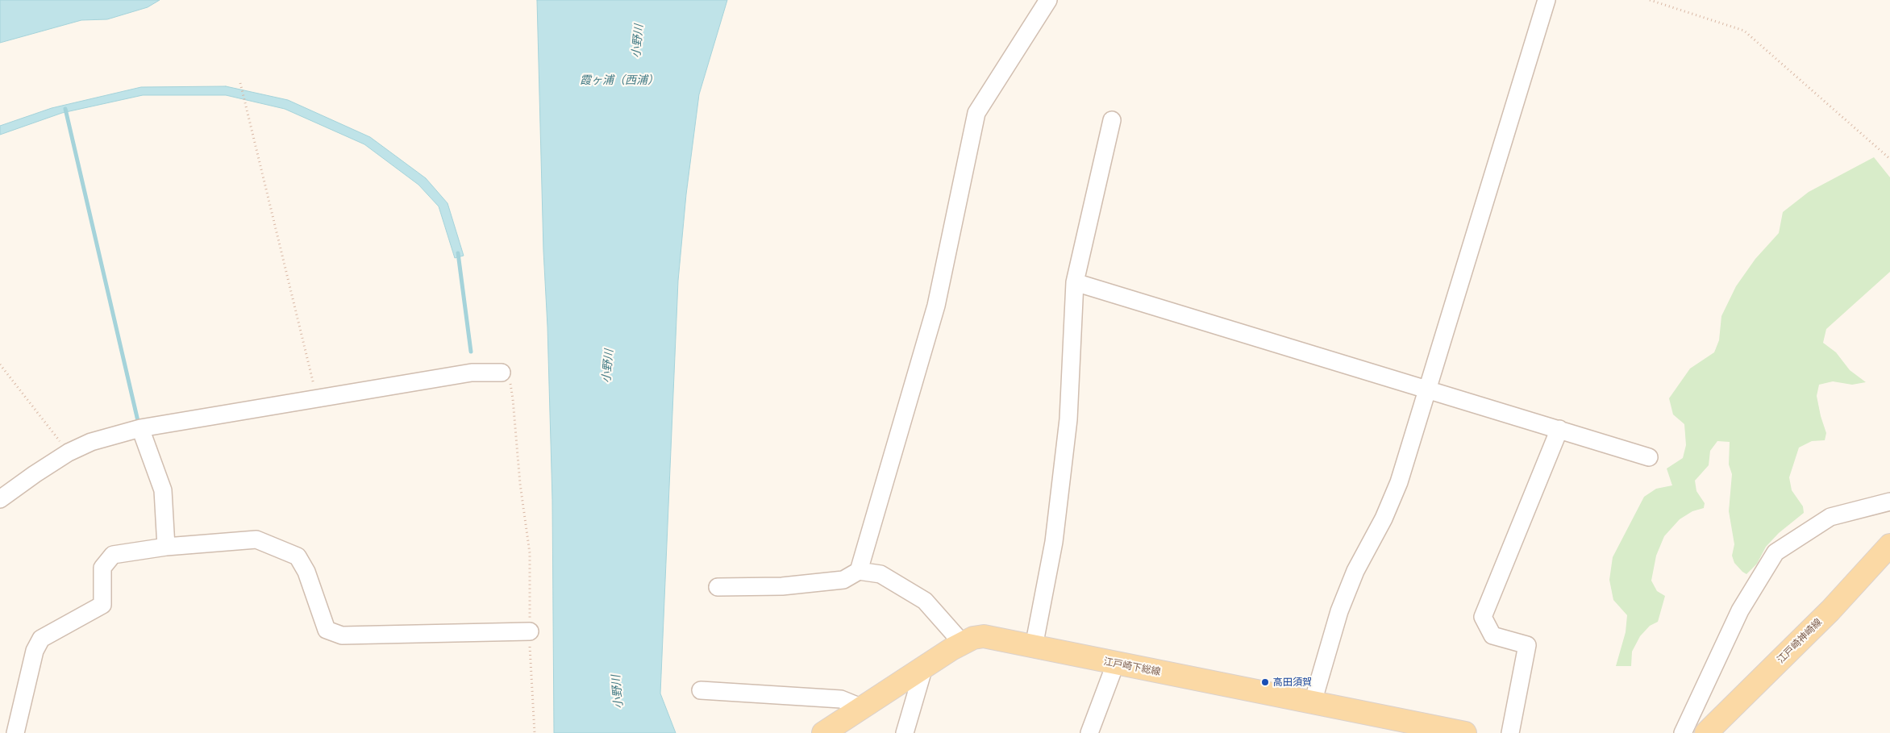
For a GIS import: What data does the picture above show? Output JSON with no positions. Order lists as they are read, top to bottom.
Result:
{
  "streets": {
    "main road": ["江戸崎神崎線", "江戸崎下総線"]
  },
  "water": ["小野川", "霞ヶ浦（西浦）"],
  "places": ["高田須賀"]
}
